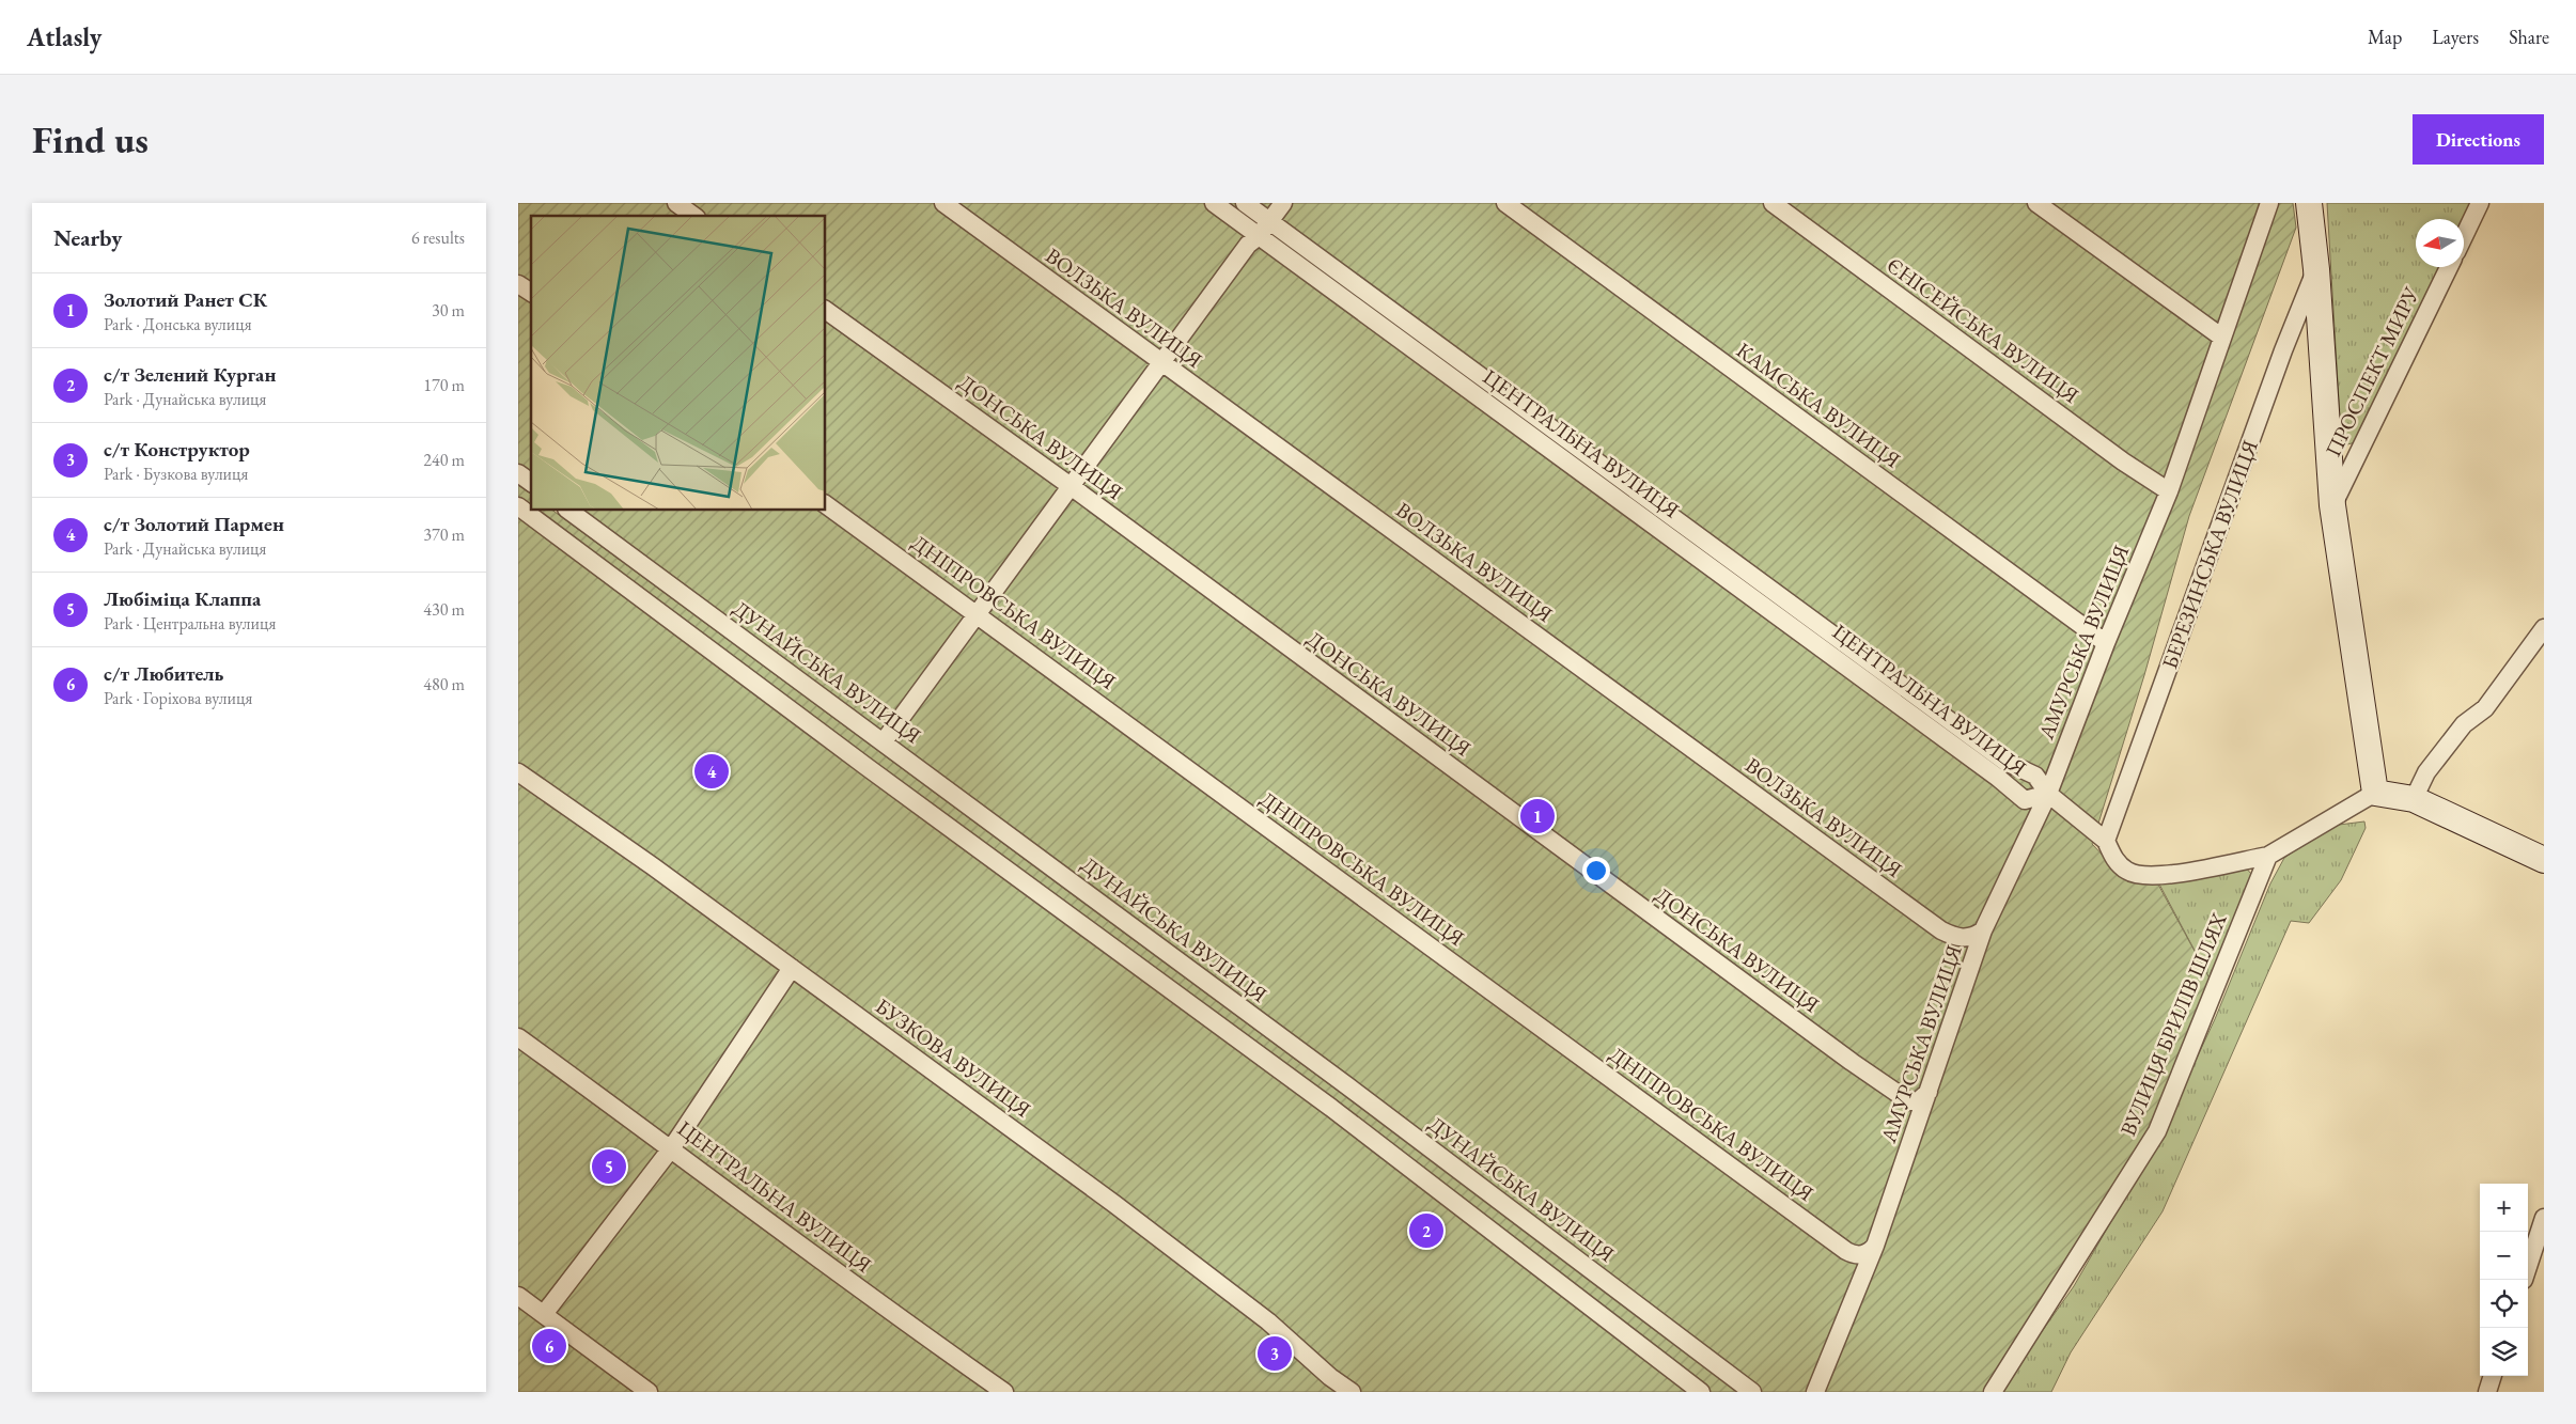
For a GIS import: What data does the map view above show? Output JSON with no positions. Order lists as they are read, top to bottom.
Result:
{
  "streets": {
    "street": [
      "ВОЛЗЬКА ВУЛИЦЯ",
      "ЄНІСЕЙСЬКА ВУЛИЦЯ",
      "ПРОСПЕКТ МИРУ",
      "КАМСЬКА ВУЛИЦЯ",
      "ДОНСЬКА ВУЛИЦЯ",
      "ЦЕНТРАЛЬНА ВУЛИЦЯ",
      "БЕРЕЗИНСЬКА ВУЛИЦЯ",
      "ДНІПРОВСЬКА ВУЛИЦЯ",
      "АМУРСЬКА ВУЛИЦЯ",
      "ДУНАЙСЬКА ВУЛИЦЯ",
      "ВУЛИЦЯ БРИЛІВ ШЛЯХ",
      "БУЗКОВА ВУЛИЦЯ"
    ]
  },
  "crossings": [
    ["ВОЛЗЬКА ВУЛИЦЯ", "АМУРСЬКА ВУЛИЦЯ"],
    ["ЄНІСЕЙСЬКА ВУЛИЦЯ", "АМУРСЬКА ВУЛИЦЯ"],
    ["ПРОСПЕКТ МИРУ", "БЕРЕЗИНСЬКА ВУЛИЦЯ"],
    ["КАМСЬКА ВУЛИЦЯ", "АМУРСЬКА ВУЛИЦЯ"],
    ["ДОНСЬКА ВУЛИЦЯ", "АМУРСЬКА ВУЛИЦЯ"],
    ["ЦЕНТРАЛЬНА ВУЛИЦЯ", "АМУРСЬКА ВУЛИЦЯ"],
    ["ДНІПРОВСЬКА ВУЛИЦЯ", "АМУРСЬКА ВУЛИЦЯ"]
  ],
  "north": "left",
  "page": {
    "header": "Atlasly",
    "nav": ["Map", "Layers", "Share"],
    "buttons": "Directions",
    "title": "Find us",
    "heading": ["Nearby", "6 results"],
    "list": [
      {
        "mark": "1",
        "name": "Золотий Ранет СК",
        "note": "Park · Донська вулиця",
        "value": "30 m"
      },
      {
        "mark": "2",
        "name": "с/т Зелений Курган",
        "note": "Park · Дунайська вулиця",
        "value": "170 m"
      },
      {
        "mark": "3",
        "name": "с/т Конструктор",
        "note": "Park · Бузкова вулиця",
        "value": "240 m"
      },
      {
        "mark": "4",
        "name": "с/т Золотий Пармен",
        "note": "Park · Дунайська вулиця",
        "value": "370 m"
      },
      {
        "mark": "5",
        "name": "Любіміца Клаппа",
        "note": "Park · Центральна вулиця",
        "value": "430 m"
      },
      {
        "mark": "6",
        "name": "с/т Любитель",
        "note": "Park · Горіхова вулиця",
        "value": "480 m"
      }
    ],
    "pins": [
      "4",
      "1",
      "5",
      "2",
      "6",
      "3"
    ],
    "map_buttons": ["+", "−"]
  }
}
